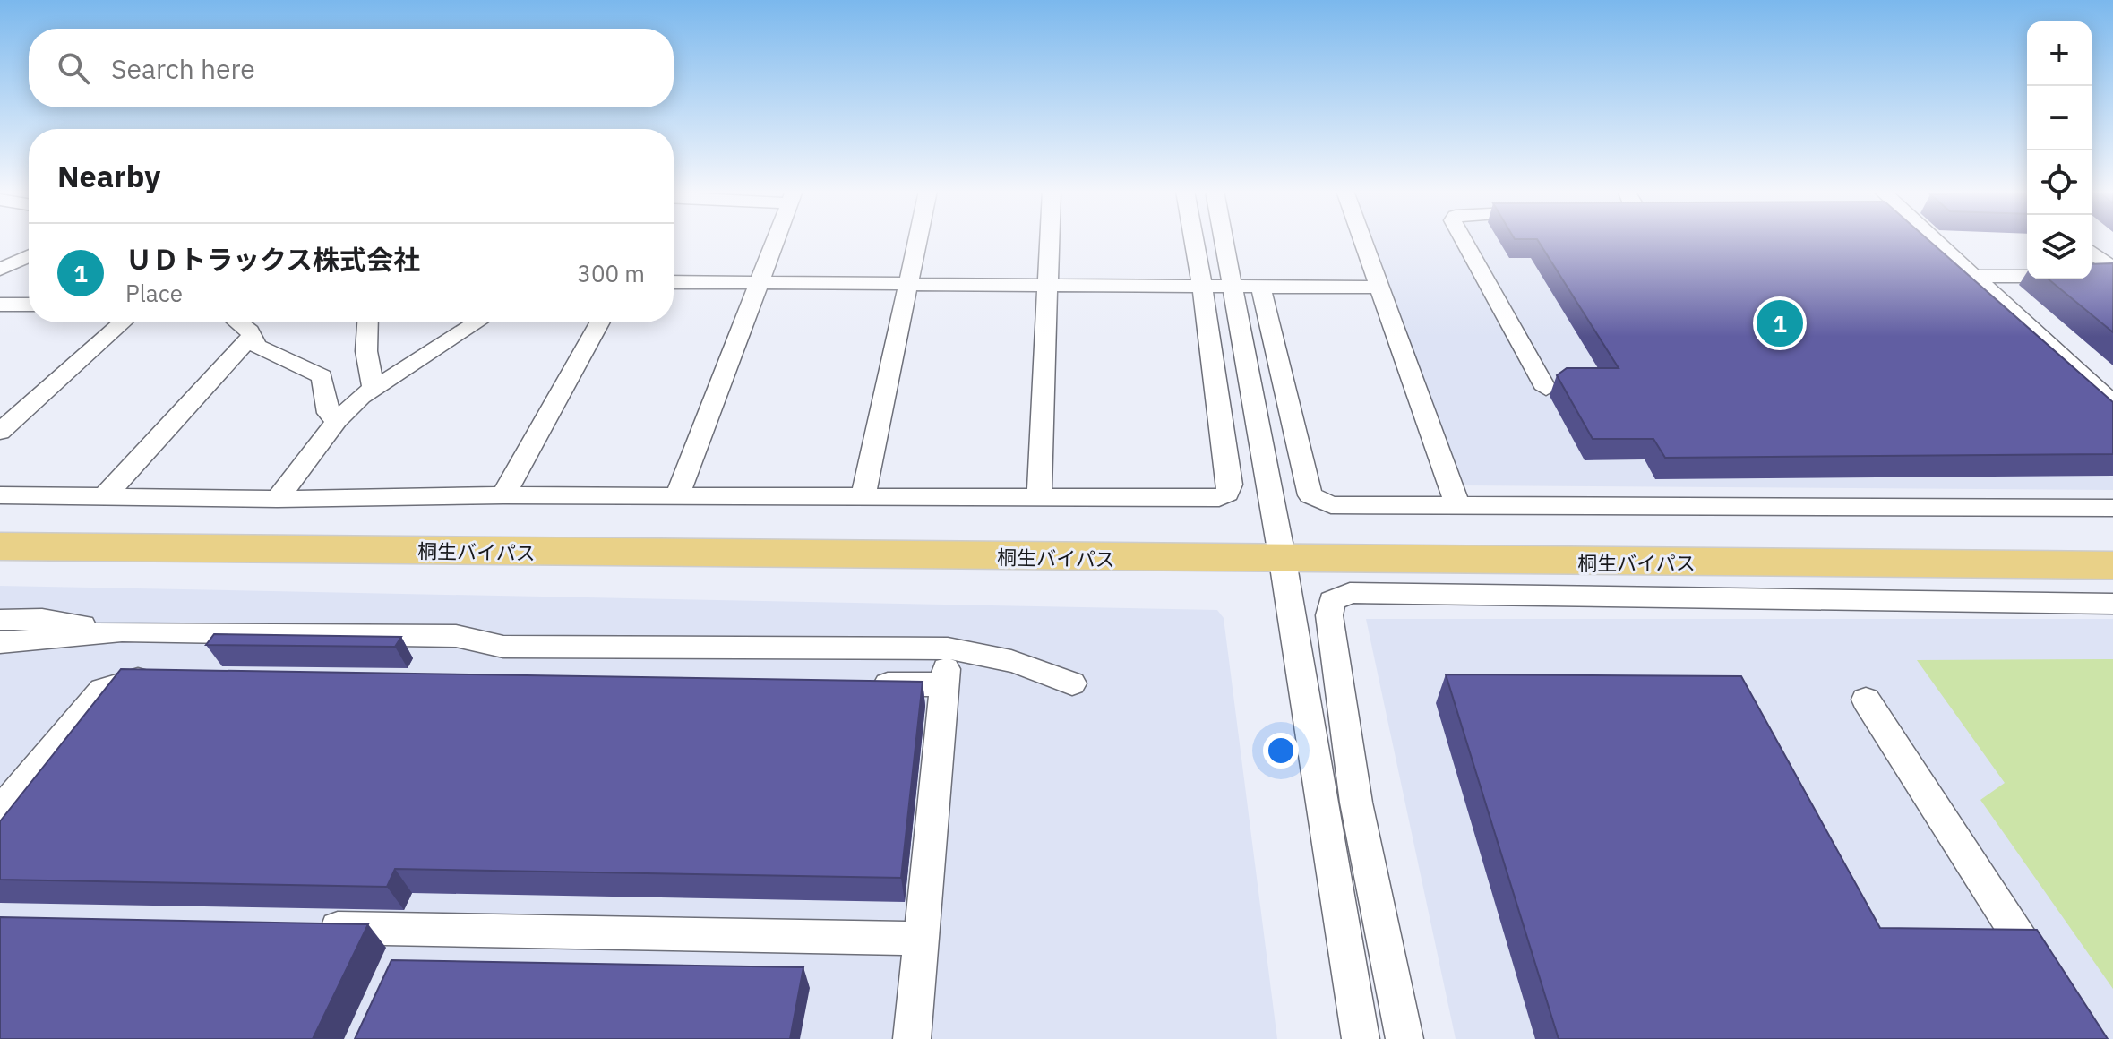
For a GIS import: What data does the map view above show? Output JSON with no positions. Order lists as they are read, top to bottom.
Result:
{
  "streets": {
    "highway": ["桐生バイパス"]
  },
  "page": {
    "map_buttons": ["+", "−"],
    "search": "Search here",
    "heading": "Nearby",
    "list": [
      {
        "mark": "1",
        "name": "ＵＤトラックス株式会社",
        "note": "Place",
        "value": "300 m"
      }
    ],
    "pins": "1"
  }
}
